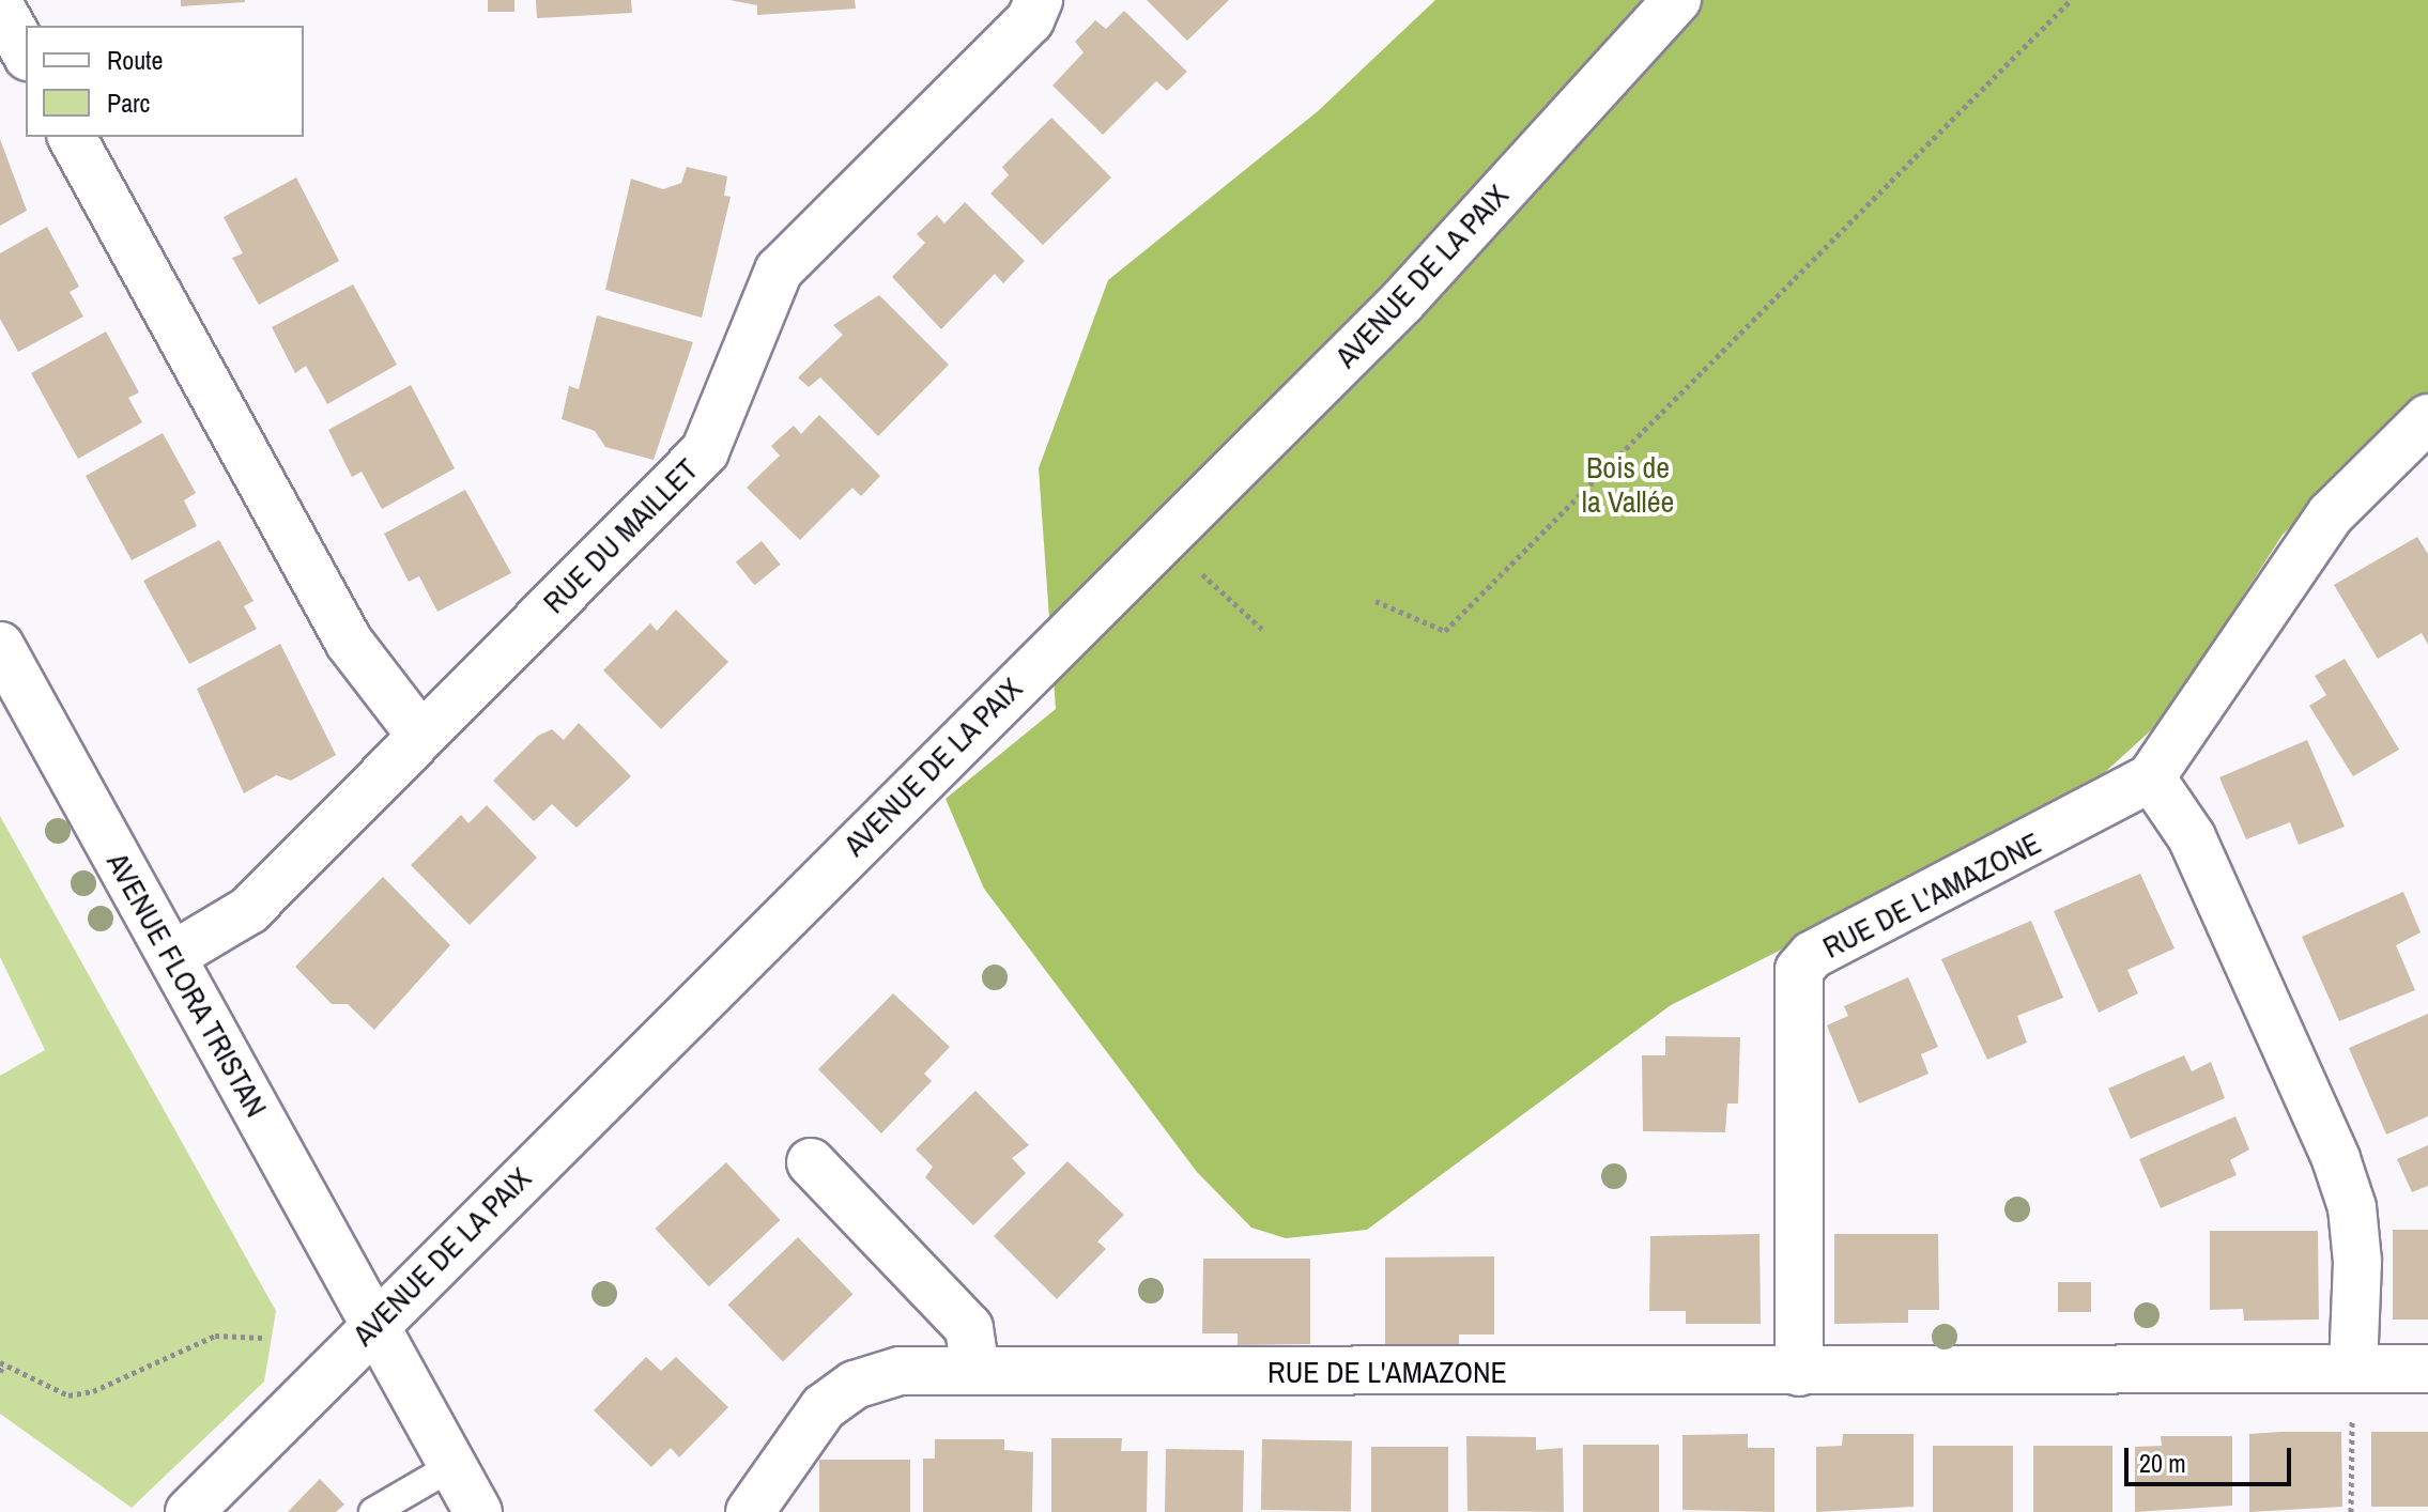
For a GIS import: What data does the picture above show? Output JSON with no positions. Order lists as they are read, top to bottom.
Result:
{
  "streets": {
    "street": [
      "AVENUE DE LA PAIX",
      "RUE DU MAILLET",
      "RUE DE L'AMAZONE",
      "AVENUE FLORA TRISTAN"
    ]
  },
  "crossings": [
    ["AVENUE DE LA PAIX", "AVENUE FLORA TRISTAN"],
    ["RUE DU MAILLET", "AVENUE FLORA TRISTAN"]
  ],
  "parks": ["Bois de la Vallée"],
  "legend": ["Route", "Parc"],
  "scale_bar": "20 m"
}
